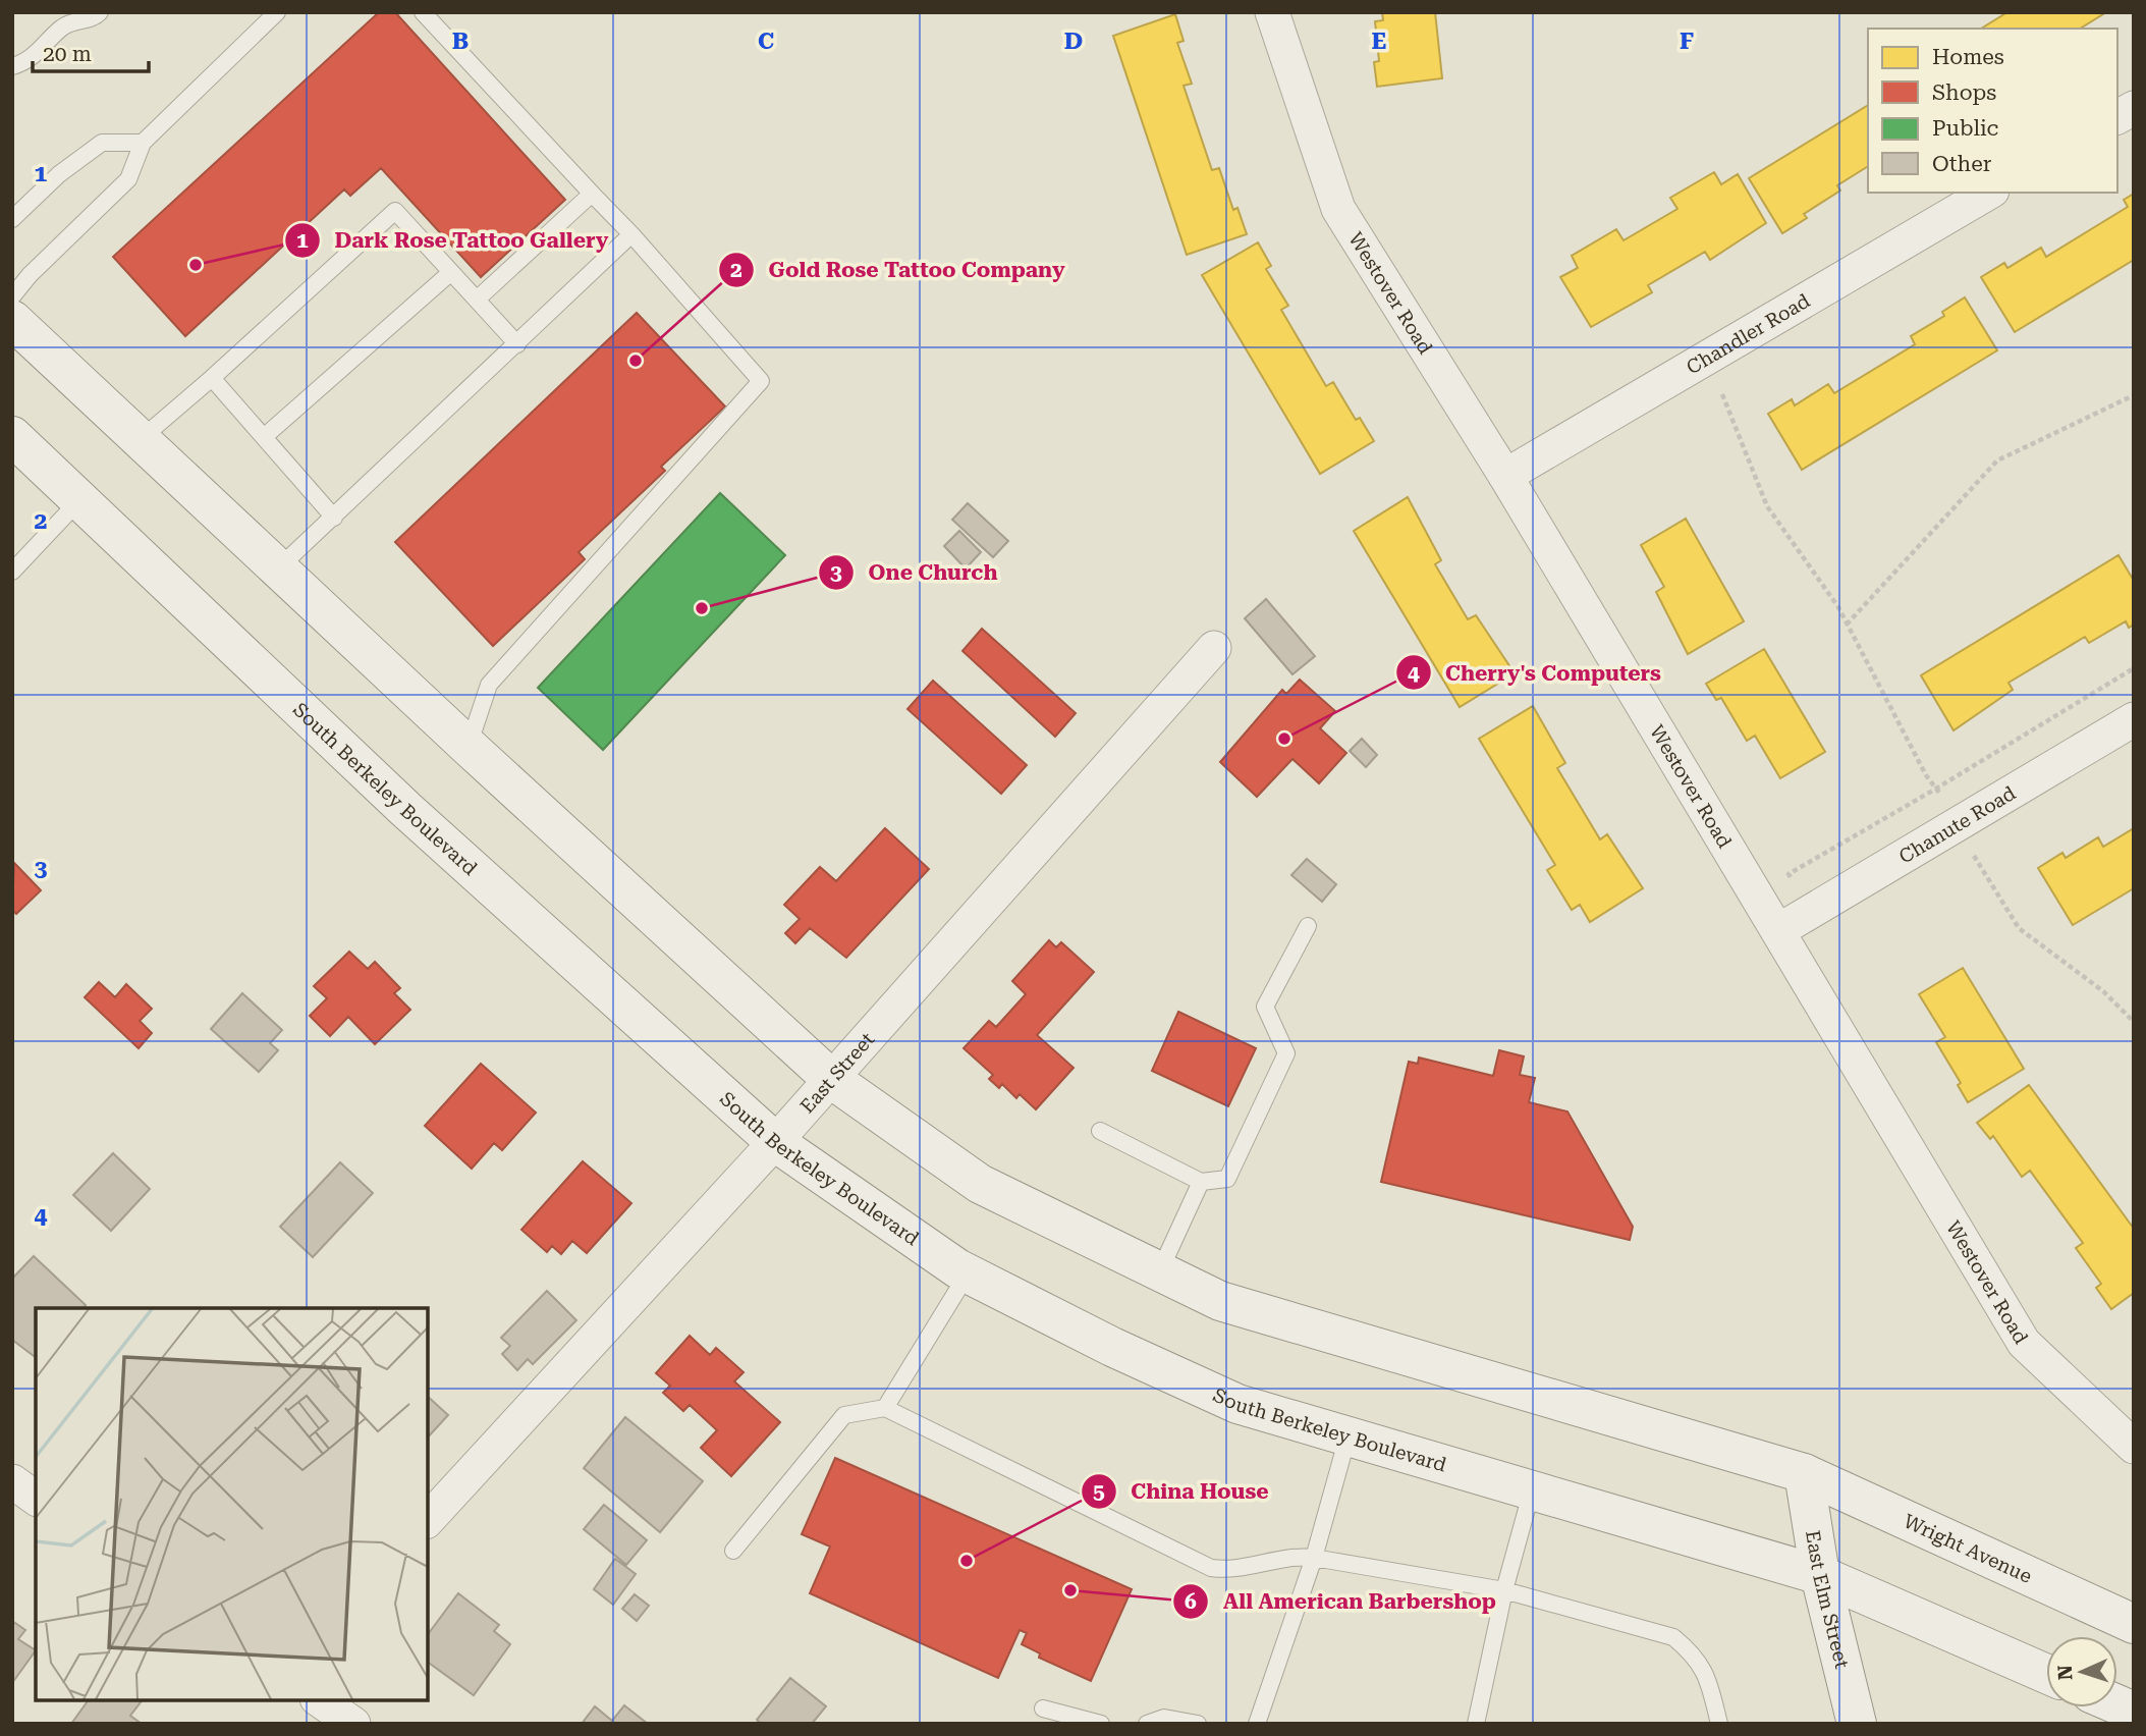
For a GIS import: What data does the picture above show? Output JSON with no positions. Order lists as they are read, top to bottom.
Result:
{
  "streets": {
    "street": [
      "Westover Road",
      "Chandler Road",
      "South Berkeley Boulevard",
      "Chanute Road",
      "East Street",
      "Wright Avenue",
      "East Elm Street"
    ]
  },
  "crossings": [
    ["Westover Road", "Chandler Road"],
    ["Westover Road", "Chanute Road"],
    ["South Berkeley Boulevard", "East Street"],
    ["South Berkeley Boulevard", "East Elm Street"],
    ["Wright Avenue", "East Elm Street"]
  ],
  "places": [
    "Dark Rose Tattoo Gallery",
    "Gold Rose Tattoo Company",
    "One Church",
    "Cherry's Computers",
    "China House",
    "All American Barbershop"
  ],
  "legend": [
    "Homes",
    "Shops",
    "Public",
    "Other"
  ],
  "scale_bar": "20 m",
  "north": "left",
  "grid": {
    "columns": [
      "B",
      "C",
      "D",
      "E",
      "F"
    ],
    "rows": [
      "1",
      "2",
      "3",
      "4"
    ]
  }
}
